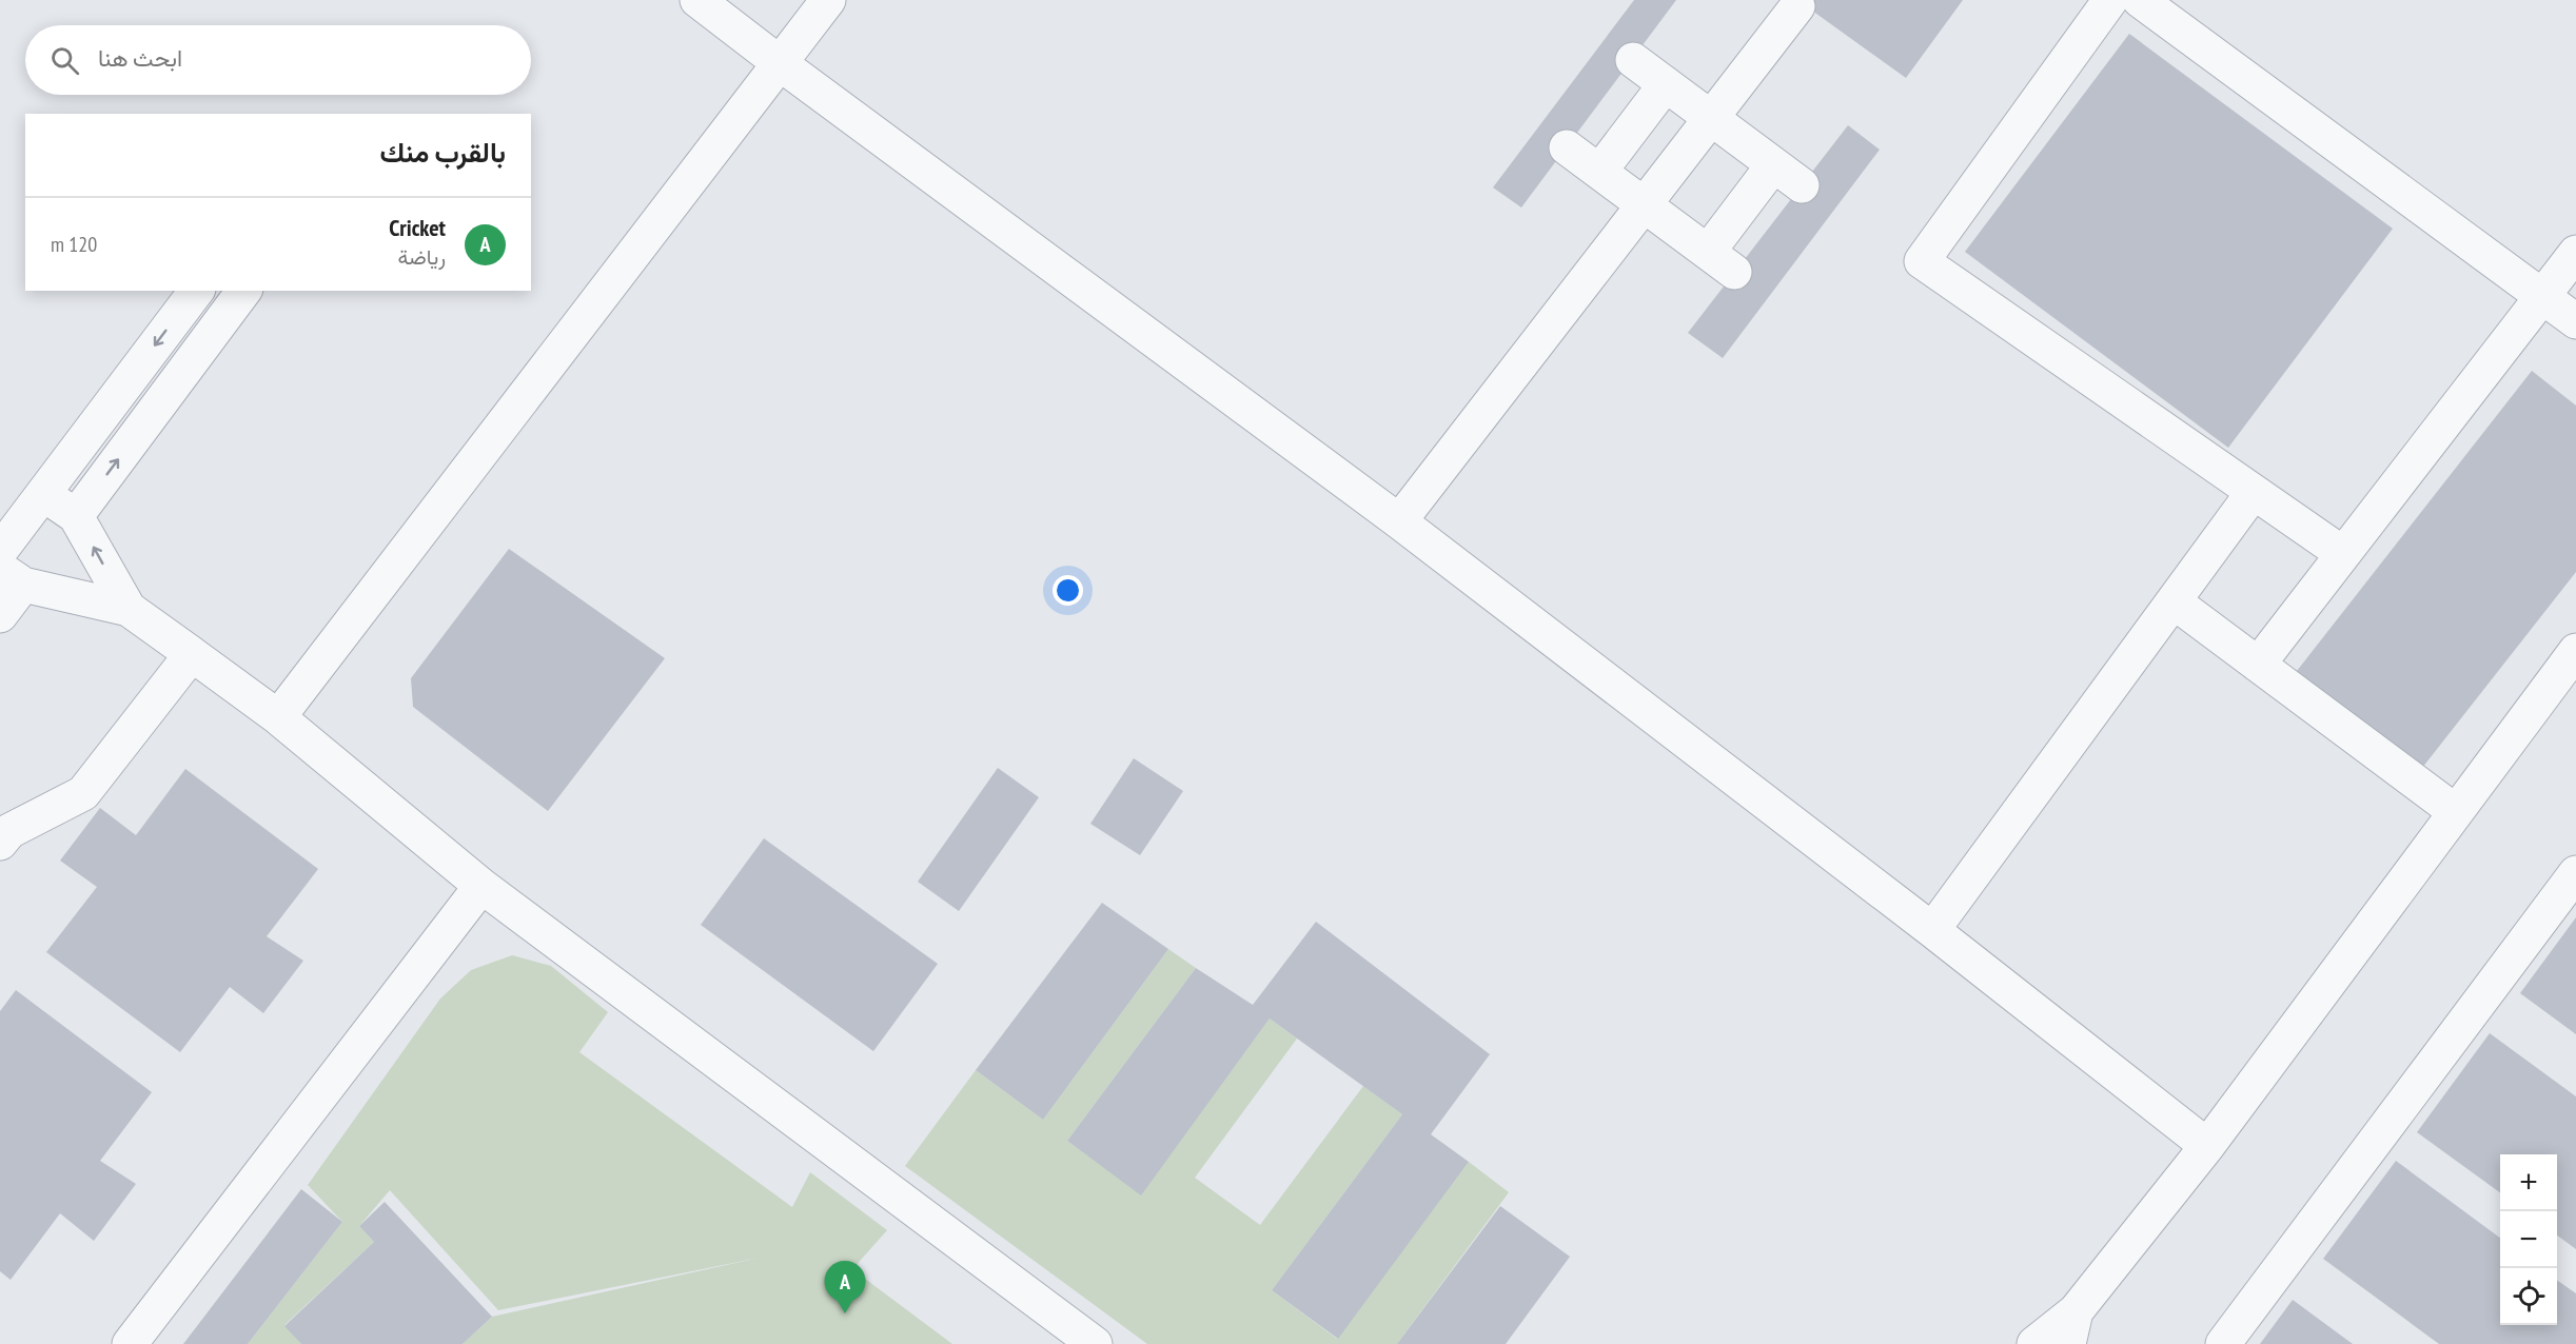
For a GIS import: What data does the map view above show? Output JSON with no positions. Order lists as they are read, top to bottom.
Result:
{
  "page": {
    "search": "ابحث هنا",
    "heading": "بالقرب منك",
    "list": [
      {
        "mark": "A",
        "name": "Cricket",
        "note": "رياضة",
        "value": "120 m"
      }
    ],
    "map_buttons": ["+", "−"],
    "pins": "A"
  }
}
